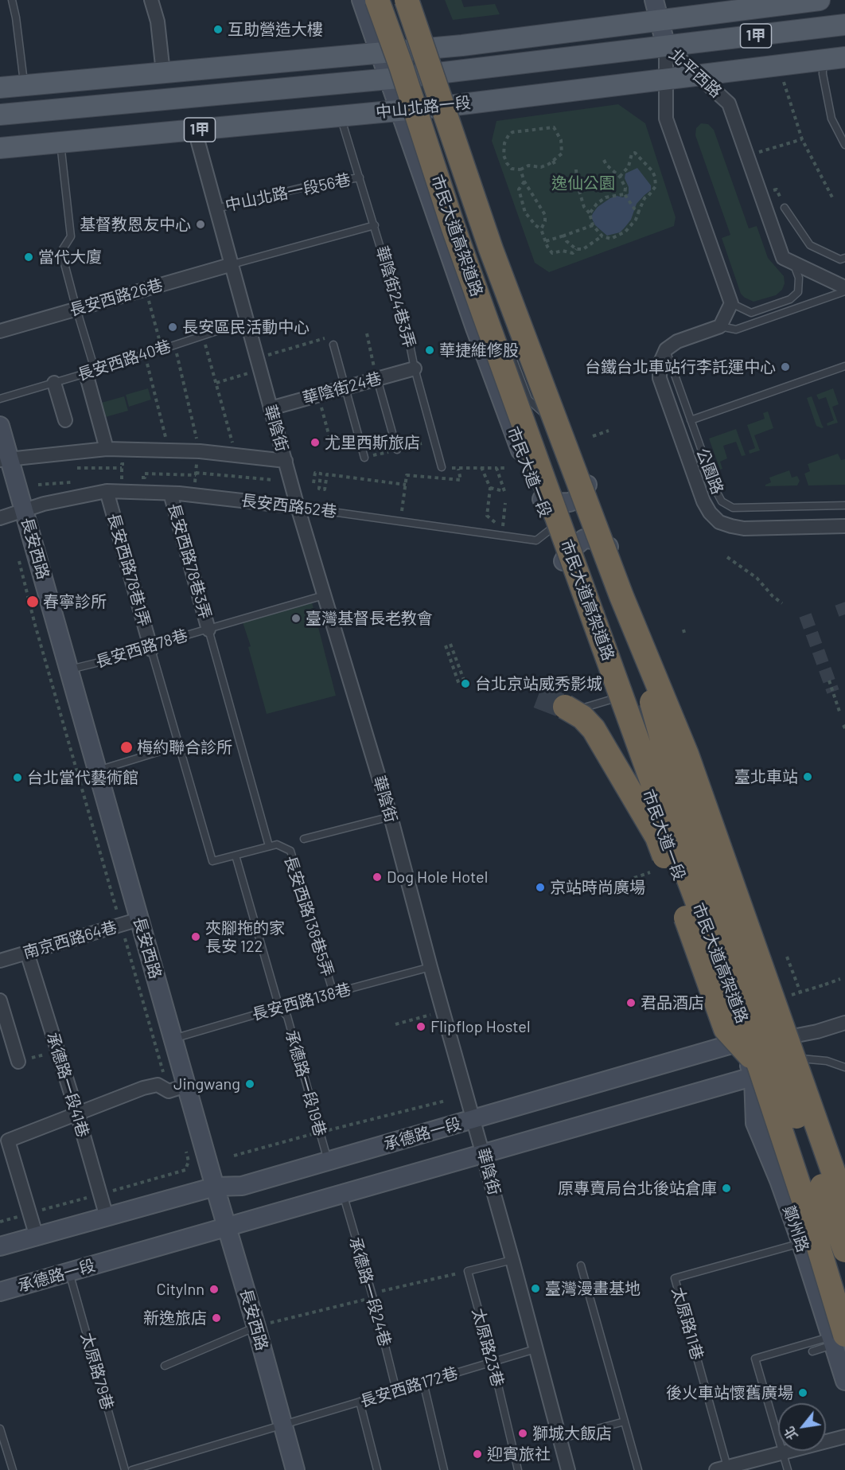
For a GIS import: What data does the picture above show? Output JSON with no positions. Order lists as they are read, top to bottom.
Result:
{
  "streets": {
    "highway": ["市民大道高架道路"],
    "main road": ["1甲", "中山北路一段"],
    "street": [
      "北平西路",
      "長安西路26巷",
      "華陰街24巷",
      "華陰街",
      "市民大道一段",
      "長安西路52巷",
      "長安西路",
      "長安西路78巷3弄",
      "長安西路78巷1弄",
      "南京西路64巷",
      "承德路一段41巷",
      "承德路一段",
      "鄭州路"
    ],
    "lane": [
      "中山北路一段56巷",
      "華陰街24巷3弄",
      "長安西路40巷",
      "公園路",
      "長安西路78巷",
      "長安西路138巷5弄",
      "長安西路138巷",
      "承德路一段19巷",
      "承德路一段24巷",
      "太原路11巷",
      "太原路23巷",
      "太原路79巷",
      "長安西路172巷"
    ]
  },
  "crossings": [
    ["1甲", "市民大道一段"],
    ["北平西路", "中山北路一段"],
    ["北平西路", "公園路"],
    ["中山北路一段", "中山北路一段56巷"],
    ["中山北路一段", "華陰街"],
    ["中山北路一段", "市民大道一段"],
    ["中山北路一段56巷", "華陰街24巷3弄"],
    ["中山北路一段56巷", "華陰街"],
    ["市民大道高架道路", "市民大道一段"],
    ["市民大道高架道路", "承德路一段"],
    ["市民大道高架道路", "鄭州路"],
    ["華陰街24巷3弄", "華陰街24巷"],
    ["長安西路26巷", "華陰街"],
    ["長安西路40巷", "華陰街"],
    ["華陰街24巷", "華陰街"],
    ["華陰街", "長安西路52巷"],
    ["華陰街", "長安西路78巷"],
    ["華陰街", "長安西路138巷"],
    ["華陰街", "承德路一段"],
    ["華陰街", "長安西路172巷"],
    ["市民大道一段", "長安西路52巷"],
    ["市民大道一段", "承德路一段"],
    ["市民大道一段", "鄭州路"],
    ["長安西路52巷", "長安西路"],
    ["長安西路52巷", "長安西路78巷3弄"],
    ["長安西路52巷", "長安西路78巷1弄"],
    ["長安西路", "長安西路78巷"],
    ["長安西路", "南京西路64巷"],
    ["長安西路", "長安西路138巷"],
    ["長安西路", "承德路一段"],
    ["長安西路", "長安西路172巷"],
    ["長安西路78巷3弄", "長安西路78巷"],
    ["長安西路78巷1弄", "長安西路78巷"],
    ["長安西路138巷5弄", "長安西路138巷"],
    ["南京西路64巷", "承德路一段41巷"],
    ["長安西路138巷", "承德路一段19巷"],
    ["承德路一段19巷", "承德路一段"],
    ["承德路一段41巷", "承德路一段"],
    ["承德路一段", "鄭州路"],
    ["承德路一段", "承德路一段24巷"],
    ["承德路一段", "太原路79巷"],
    ["鄭州路", "太原路11巷"],
    ["承德路一段24巷", "長安西路172巷"],
    ["太原路23巷", "長安西路172巷"]
  ],
  "parks": ["逸仙公園"],
  "places": [
    "互助營造大樓",
    "基督教恩友中心",
    "當代大廈",
    "長安區民活動中心",
    "華捷維修股",
    "台鐵台北車站行李託運中心",
    "尤里西斯旅店",
    "春寧診所",
    "臺灣基督長老教會",
    "台北京站威秀影城",
    "梅約聯合診所",
    "臺北車站",
    "台北當代藝術館",
    "Dog Hole Hotel",
    "京站時尚廣場",
    "夾腳拖的家 長安 122",
    "君品酒店",
    "Flipflop Hostel",
    "Jingwang",
    "原專賣局台北後站倉庫",
    "臺灣漫畫基地",
    "CityInn",
    "新逸旅店",
    "後火車站懷舊廣場",
    "獅城大飯店",
    "迎賓旅社"
  ],
  "north": "bottom left"
}
